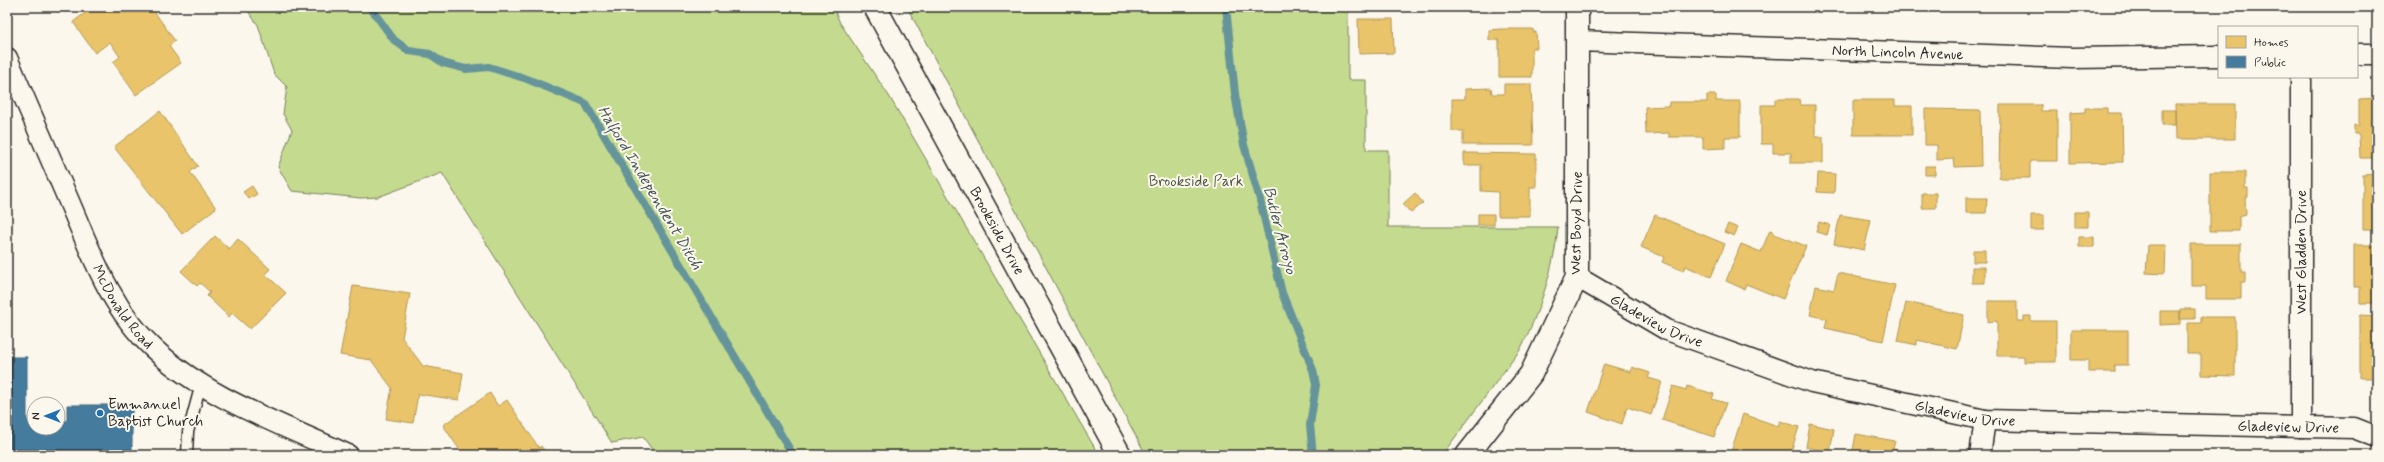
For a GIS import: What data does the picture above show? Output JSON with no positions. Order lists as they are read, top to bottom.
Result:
{
  "streets": {
    "main road": ["West Boyd Drive", "Brookside Drive"],
    "street": [
      "North Lincoln Avenue",
      "West Gladden Drive",
      "McDonald Road",
      "Gladeview Drive"
    ]
  },
  "crossings": [
    ["North Lincoln Avenue", "West Boyd Drive"],
    ["West Boyd Drive", "Gladeview Drive"],
    ["West Gladden Drive", "Gladeview Drive"]
  ],
  "water": ["Halford Independent Ditch", "Butler Arroyo"],
  "parks": ["Brookside Park"],
  "places": ["Emmanuel Baptist Church"],
  "legend": ["Homes", "Public"],
  "north": "left"
}
